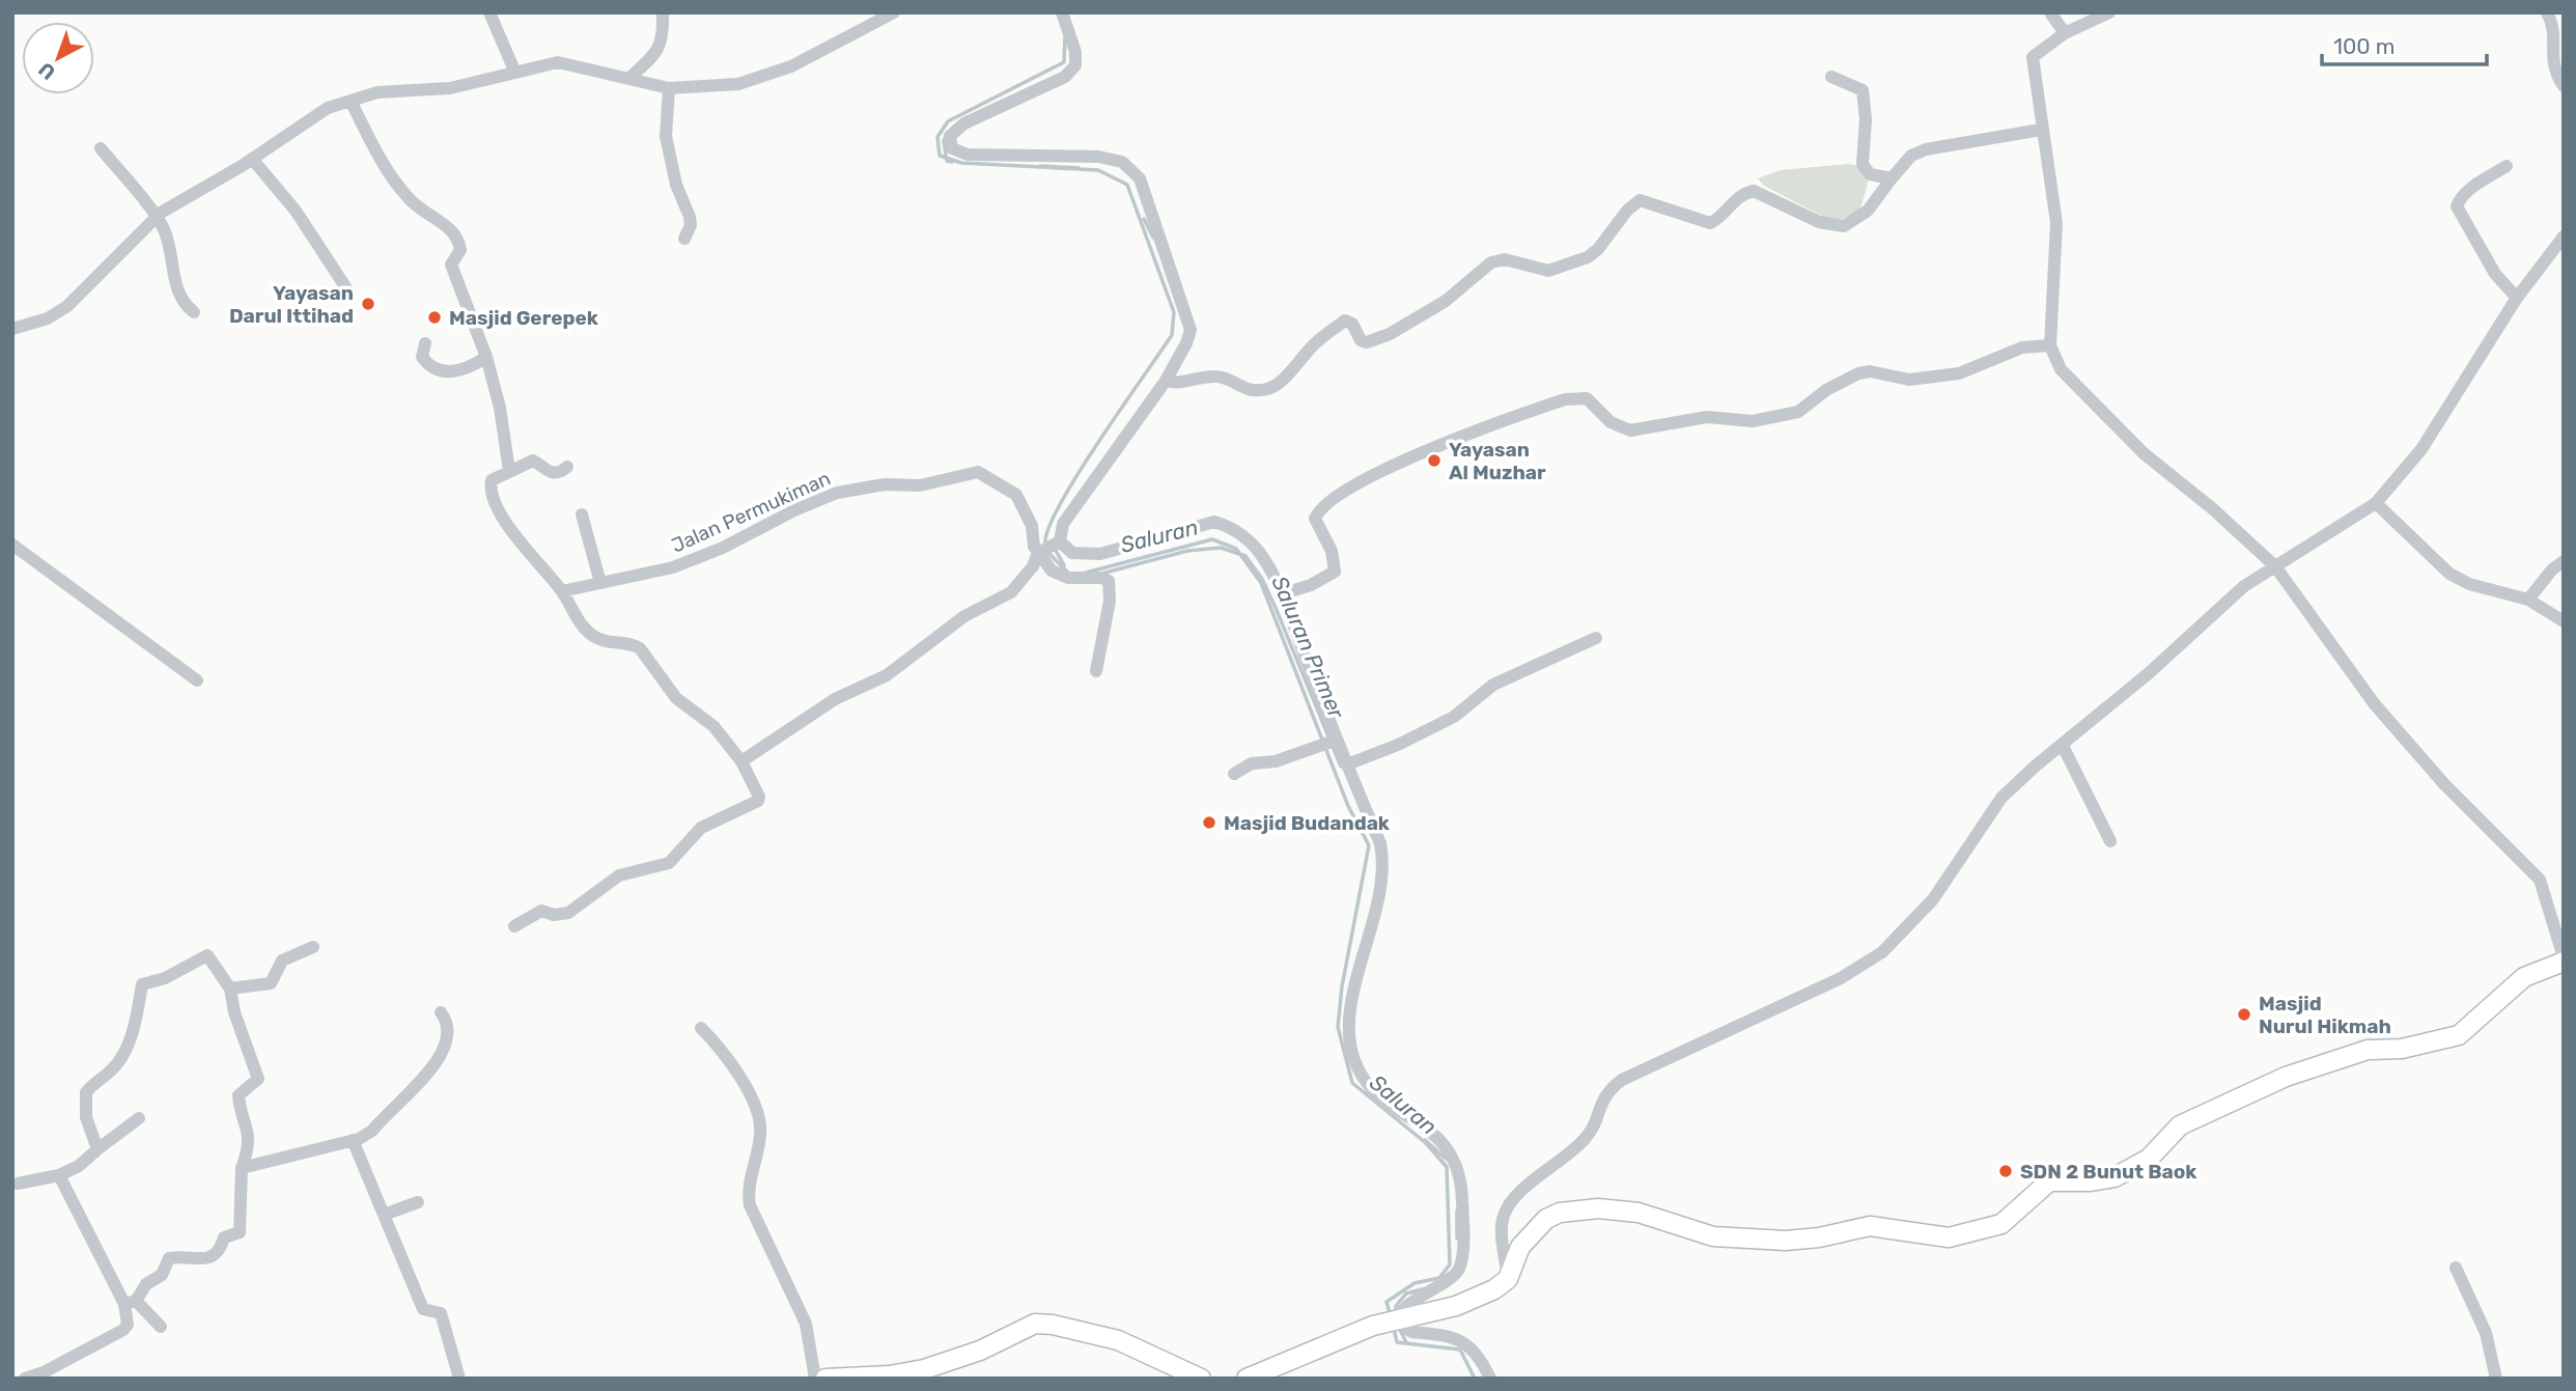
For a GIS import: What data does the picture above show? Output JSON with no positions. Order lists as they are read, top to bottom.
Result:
{
  "streets": {
    "street": ["Jalan Permukiman"]
  },
  "water": ["Saluran", "Saluran Primer"],
  "places": [
    "Yayasan Darul Ittihad",
    "Masjid Gerepek",
    "Yayasan Al Muzhar",
    "Masjid Budandak",
    "Masjid Nurul Hikmah",
    "SDN 2 Bunut Baok"
  ],
  "scale_bar": "100 m",
  "north": "bottom left"
}
